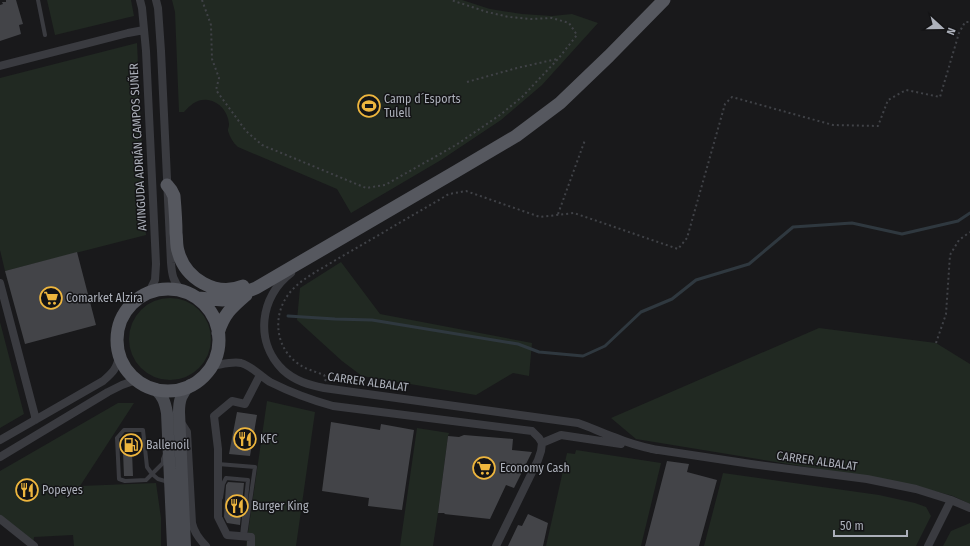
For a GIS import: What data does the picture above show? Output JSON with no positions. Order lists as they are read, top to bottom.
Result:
{
  "streets": {
    "street": ["AVINGUDA ADRIÁN CAMPOS SUÑER", "CARRER ALBALAT"]
  },
  "places": {
    "sports": ["Camp d´Esports Tulell"],
    "supermarket": ["Comarket Alzira", "Economy Cash"],
    "restaurant": ["KFC", "Popeyes", "Burger King"],
    "fuel station": ["Ballenoil"]
  },
  "scale_bar": "50 m",
  "north": "right"
}
